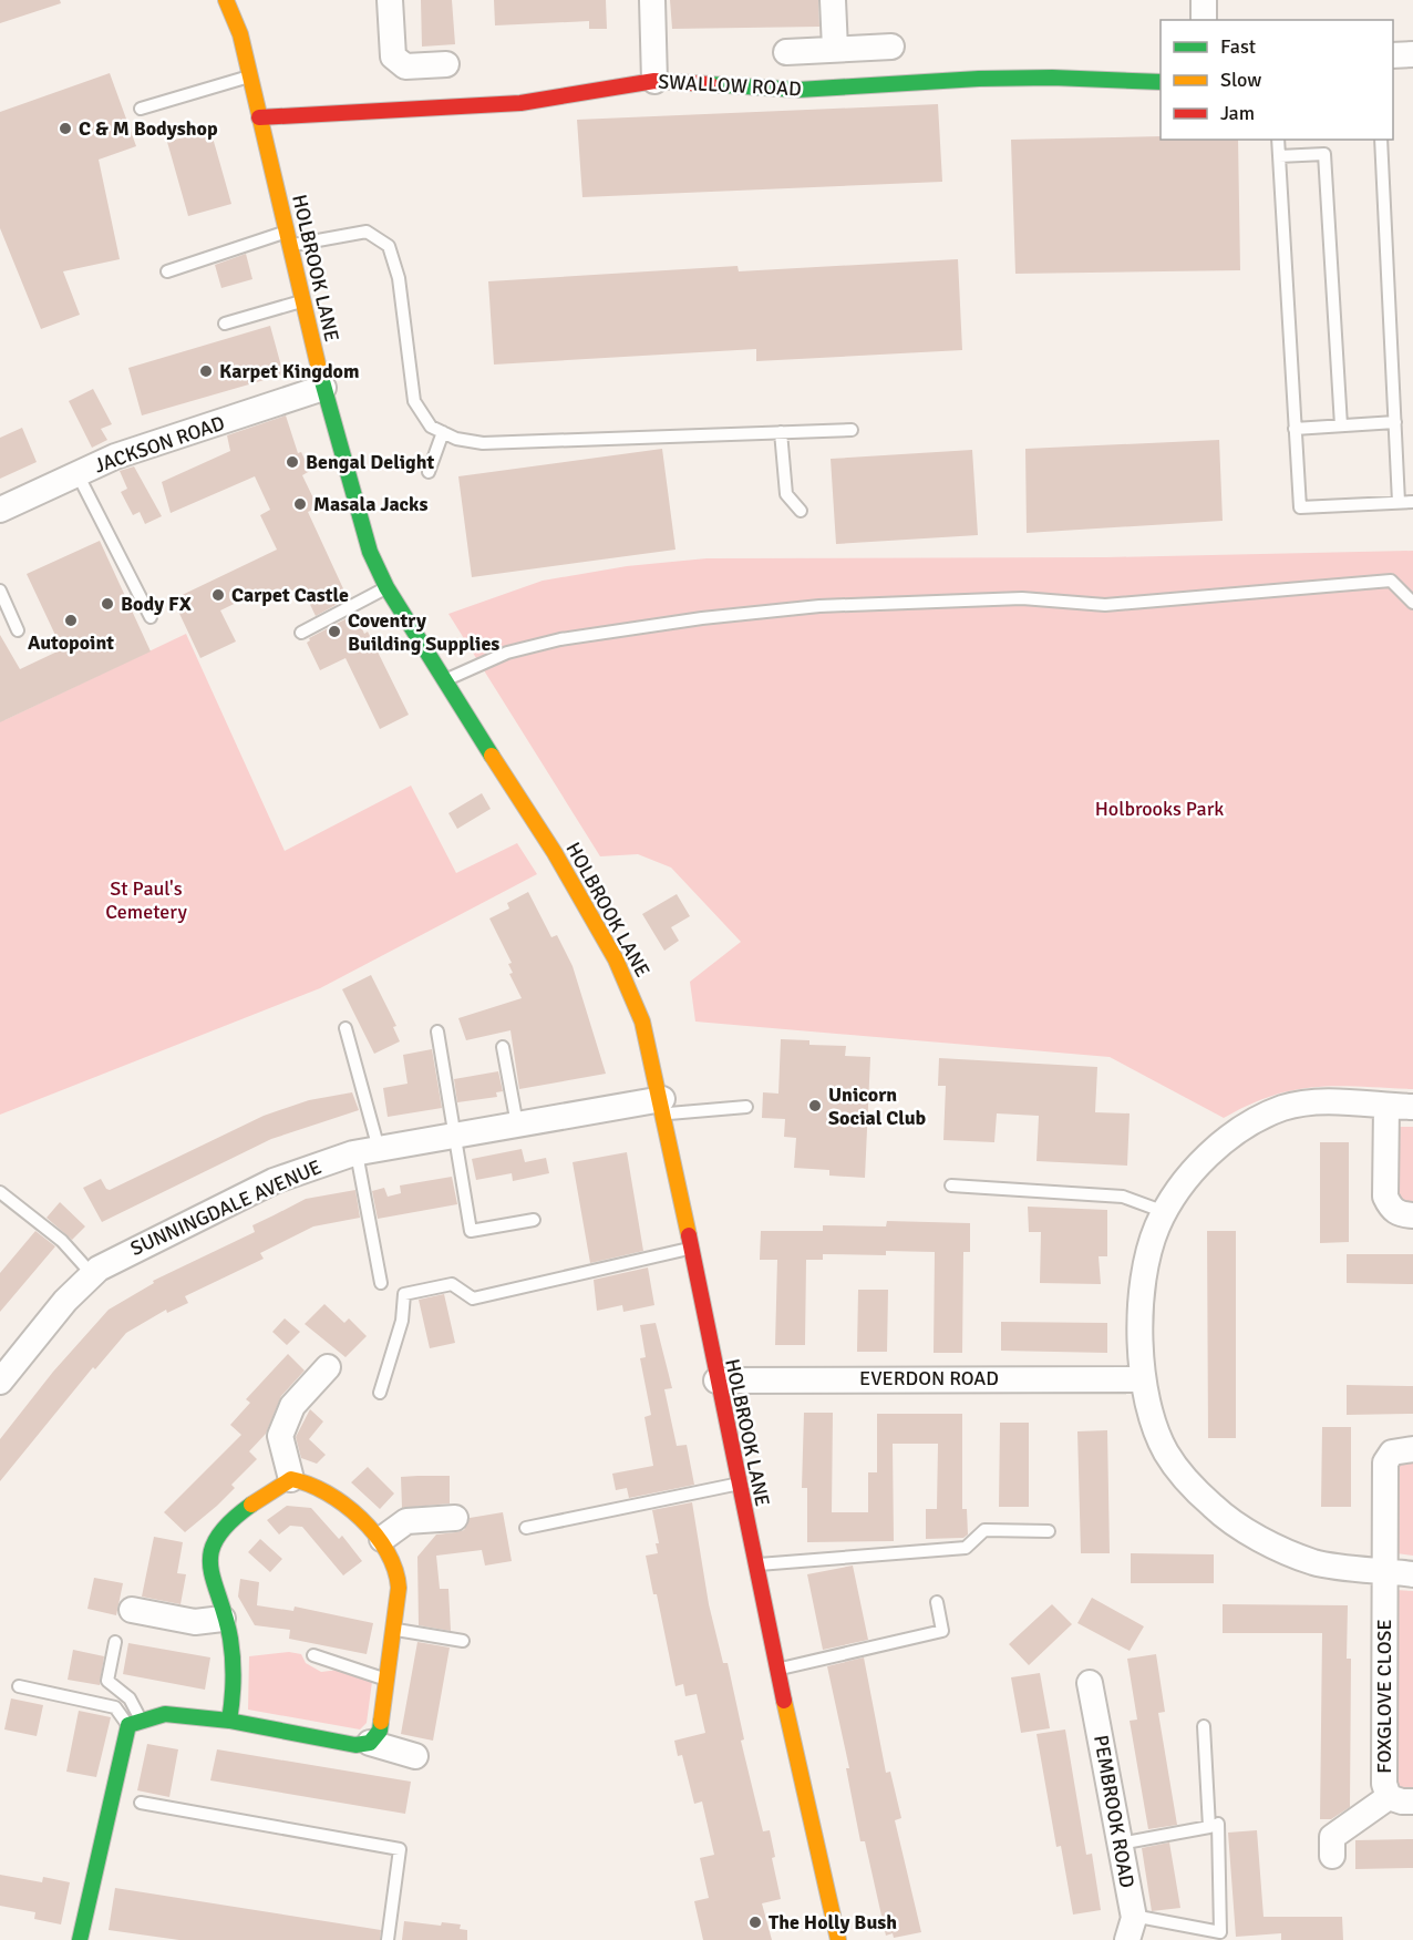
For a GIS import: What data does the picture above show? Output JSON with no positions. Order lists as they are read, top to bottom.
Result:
{
  "streets": {
    "street": [
      "SWALLOW ROAD",
      "HOLBROOK LANE",
      "JACKSON ROAD",
      "SUNNINGDALE AVENUE",
      "EVERDON ROAD",
      "FOXGLOVE CLOSE",
      "PEMBROOK ROAD"
    ]
  },
  "crossings": [
    ["SWALLOW ROAD", "HOLBROOK LANE"],
    ["HOLBROOK LANE", "JACKSON ROAD"],
    ["HOLBROOK LANE", "SUNNINGDALE AVENUE"],
    ["HOLBROOK LANE", "EVERDON ROAD"]
  ],
  "parks": ["Holbrooks Park", "St Paul's Cemetery"],
  "places": [
    "C & M Bodyshop",
    "Karpet Kingdom",
    "Bengal Delight",
    "Masala Jacks",
    "Carpet Castle",
    "Body FX",
    "Autopoint",
    "Coventry Building Supplies",
    "Unicorn Social Club",
    "The Holly Bush"
  ],
  "legend": ["Fast", "Slow", "Jam"]
}
